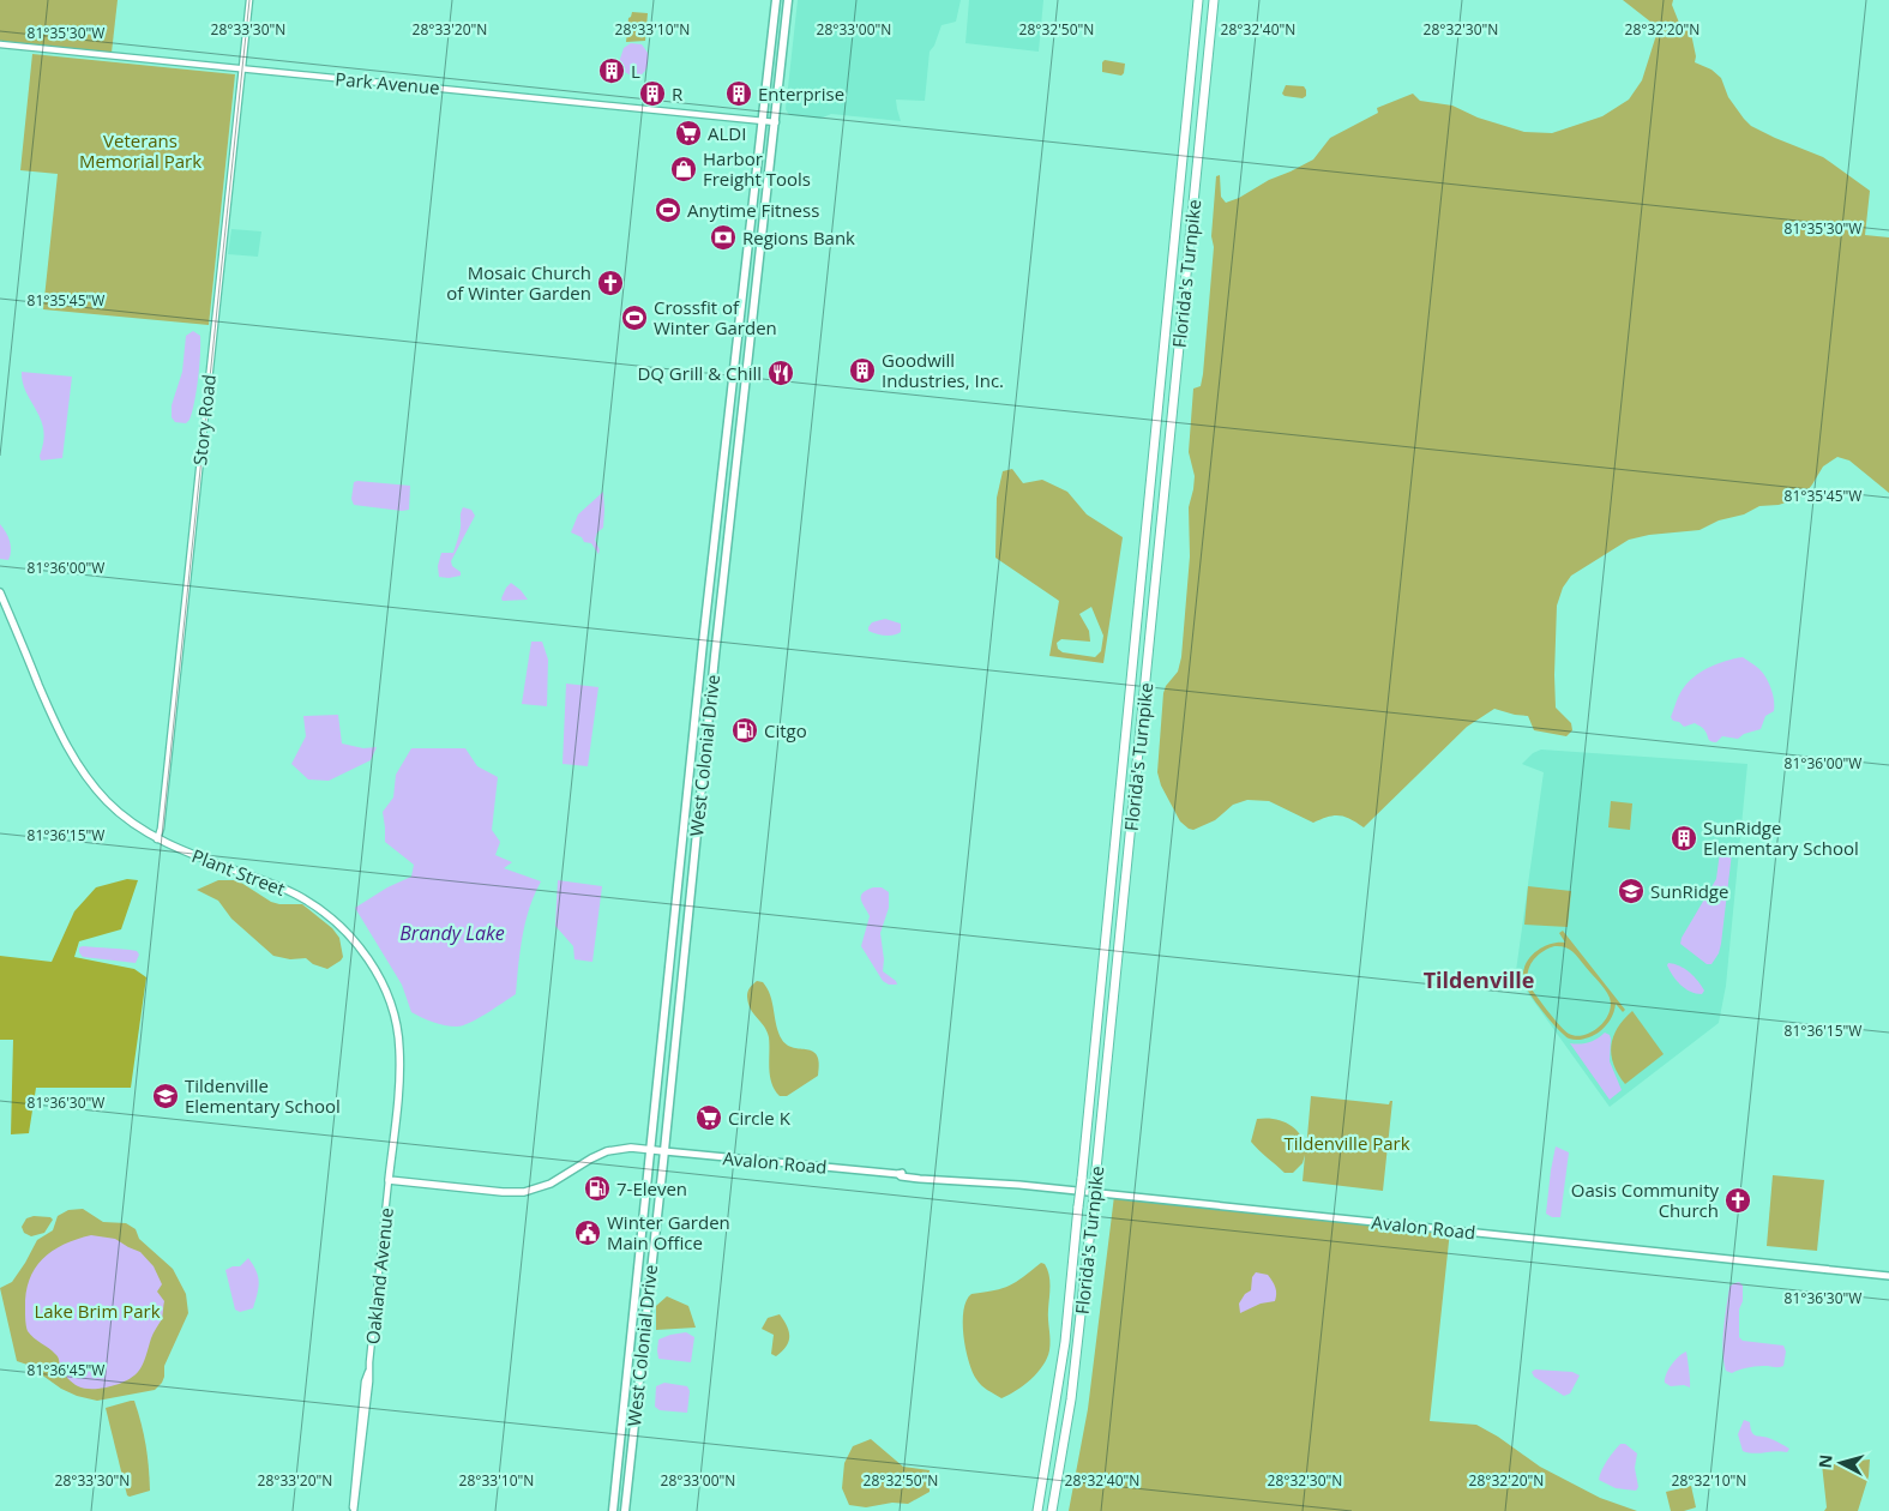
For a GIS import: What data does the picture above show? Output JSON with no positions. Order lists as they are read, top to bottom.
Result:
{
  "streets": {
    "highway": ["Florida's Turnpike", "West Colonial Drive"],
    "main road": ["Plant Street", "Avalon Road"],
    "street": ["Park Avenue", "Story Road", "Oakland Avenue"]
  },
  "crossings": [
    ["Park Avenue", "Story Road"],
    ["Park Avenue", "West Colonial Drive"],
    ["Story Road", "Plant Street"],
    ["West Colonial Drive", "Avalon Road"],
    ["Plant Street", "Avalon Road"],
    ["Plant Street", "Oakland Avenue"],
    ["Avalon Road", "Oakland Avenue"]
  ],
  "districts": ["Tildenville"],
  "water": ["Brandy Lake"],
  "parks": ["Veterans Memorial Park", "Tildenville Park", "Lake Brim Park"],
  "places": {
    "building": [
      "L",
      "R",
      "Enterprise",
      "Goodwill Industries, Inc.",
      "SunRidge Elementary School"
    ],
    "supermarket": ["ALDI", "Circle K"],
    "shop": ["Harbor Freight Tools"],
    "sports": ["Anytime Fitness", "Crossfit of Winter Garden"],
    "bank": ["Regions Bank"],
    "church": ["Mosaic Church of Winter Garden", "Oasis Community Church"],
    "restaurant": ["DQ Grill & Chill"],
    "fuel station": ["Citgo", "7-Eleven"],
    "school or university": ["SunRidge", "Tildenville Elementary School"],
    "public building": ["Winter Garden Main Office"]
  },
  "north": "left",
  "coordinates": [
    "28°33'30\"N",
    "28°33'20\"N",
    "28°33'10\"N",
    "28°33'00\"N",
    "28°32'50\"N",
    "28°32'40\"N",
    "28°32'30\"N",
    "28°32'20\"N",
    "81°35'30\"W",
    "81°35'45\"W",
    "81°36'00\"W",
    "81°36'15\"W",
    "81°36'30\"W",
    "81°36'45\"W",
    "28°32'10\"N"
  ]
}
